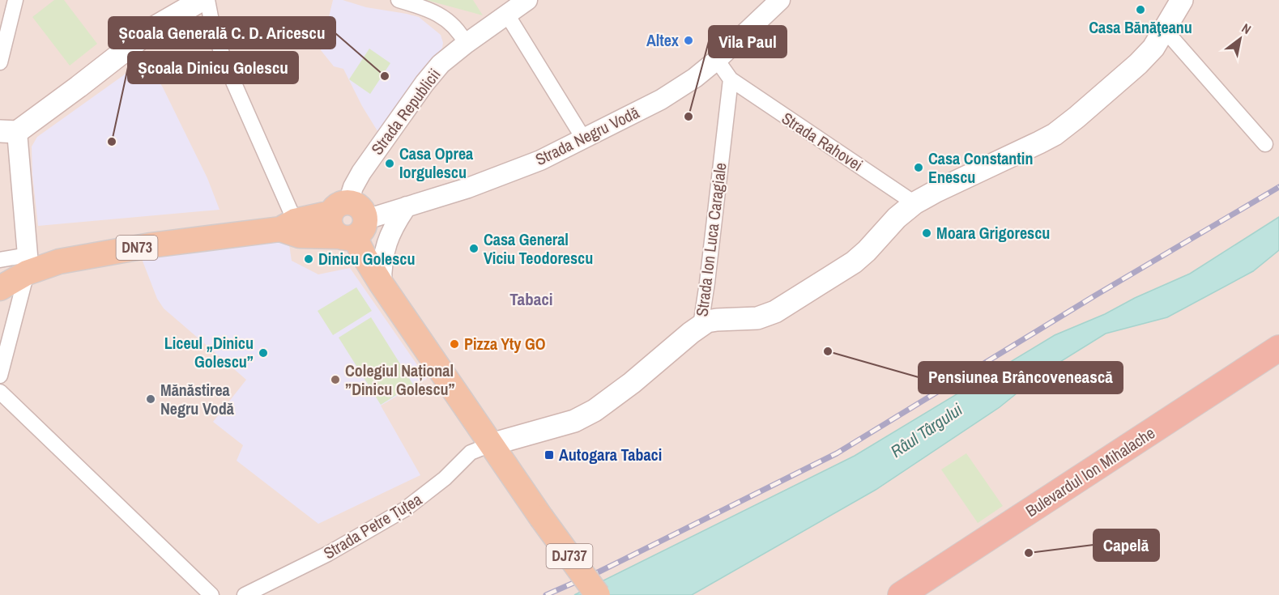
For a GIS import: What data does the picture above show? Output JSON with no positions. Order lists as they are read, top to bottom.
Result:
{
  "streets": {
    "highway": ["Bulevardul Ion Mihalache"],
    "main road": [
      "Strada Negru Vodă",
      "Strada Ion Luca Caragiale",
      "DN73",
      "DJ737"
    ],
    "street": ["Strada Republicii", "Strada Rahovei", "Strada Petre Țuțea"]
  },
  "crossings": [
    ["Strada Republicii", "Strada Negru Vodă"],
    ["Strada Rahovei", "Strada Ion Luca Caragiale"],
    ["Strada Ion Luca Caragiale", "Strada Petre Țuțea"],
    ["Strada Ion Luca Caragiale", "DJ737"],
    ["Strada Petre Țuțea", "DJ737"]
  ],
  "districts": ["Tabaci"],
  "water": ["Râul Târgului"],
  "places": {
    "other": [
      "Casa Bănăţeanu",
      "Altex",
      "Școala Generală C. D. Aricescu",
      "Vila Paul",
      "Școala Dinicu Golescu",
      "Casa Oprea Iorgulescu",
      "Casa Constantin Enescu",
      "Moara Grigorescu",
      "Casa General Viciu Teodorescu",
      "Dinicu Golescu",
      "Pizza Yty GO",
      "Pensiunea Brâncovenească",
      "Liceul „Dinicu Golescu”",
      "Colegiul Național ”Dinicu Golescu”",
      "Mănăstirea Negru Vodă",
      "Capelă"
    ],
    "transit": ["Autogara Tabaci"]
  },
  "north": "top right"
}
